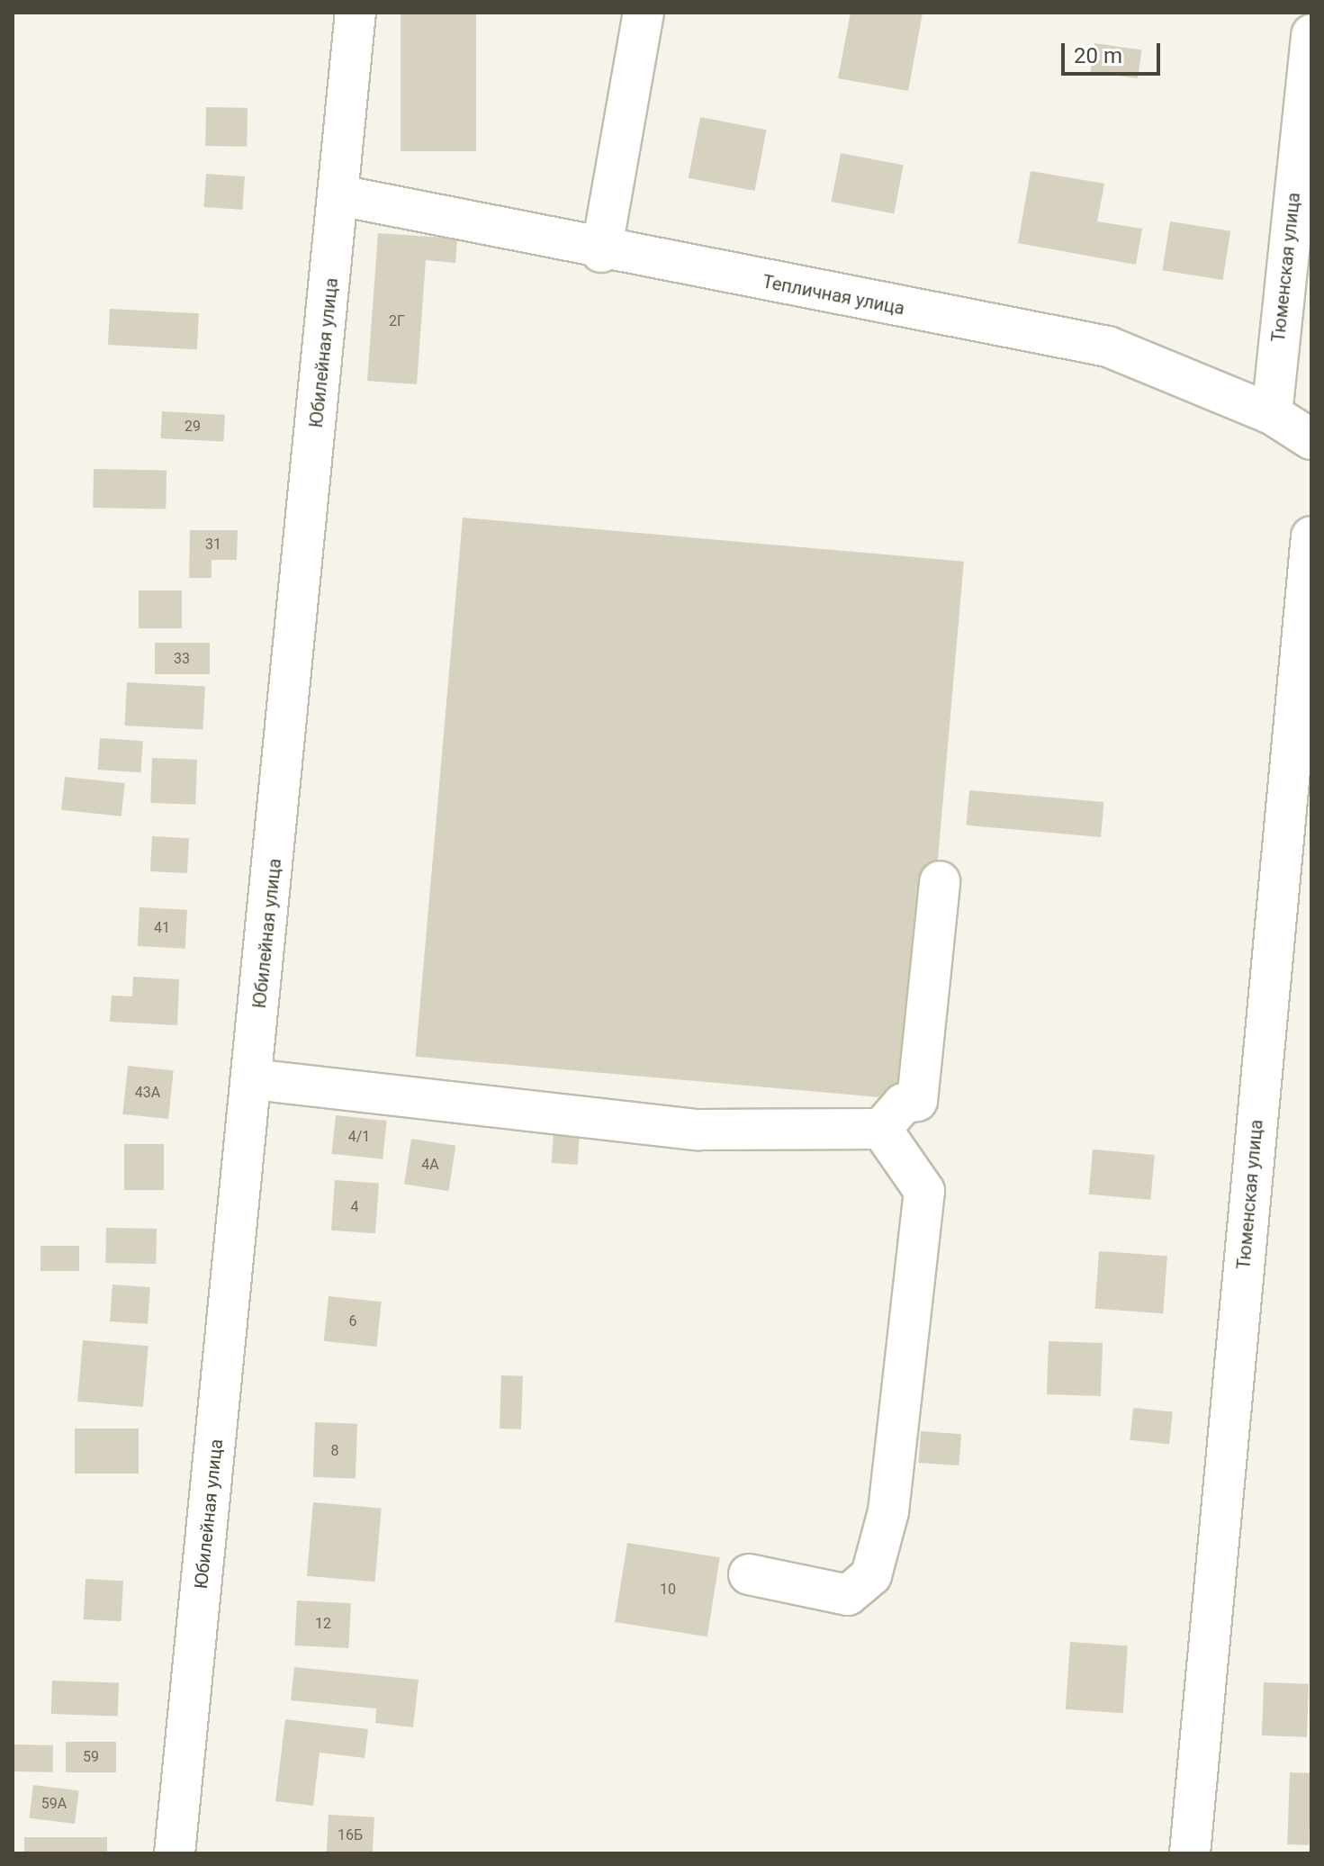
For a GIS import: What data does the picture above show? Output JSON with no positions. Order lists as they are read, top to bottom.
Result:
{
  "streets": {
    "street": ["Тюменская улица", "Тепличная улица", "Юбилейная улица"]
  },
  "crossings": [
    ["Тюменская улица", "Тепличная улица"],
    ["Тепличная улица", "Юбилейная улица"]
  ],
  "house_numbers": [
    "2Г",
    "29",
    "31",
    "33",
    "41",
    "43А",
    "4/1",
    "4А",
    "4",
    "6",
    "8",
    "10",
    "12",
    "59",
    "59А",
    "16Б"
  ],
  "scale_bar": "20 m"
}
